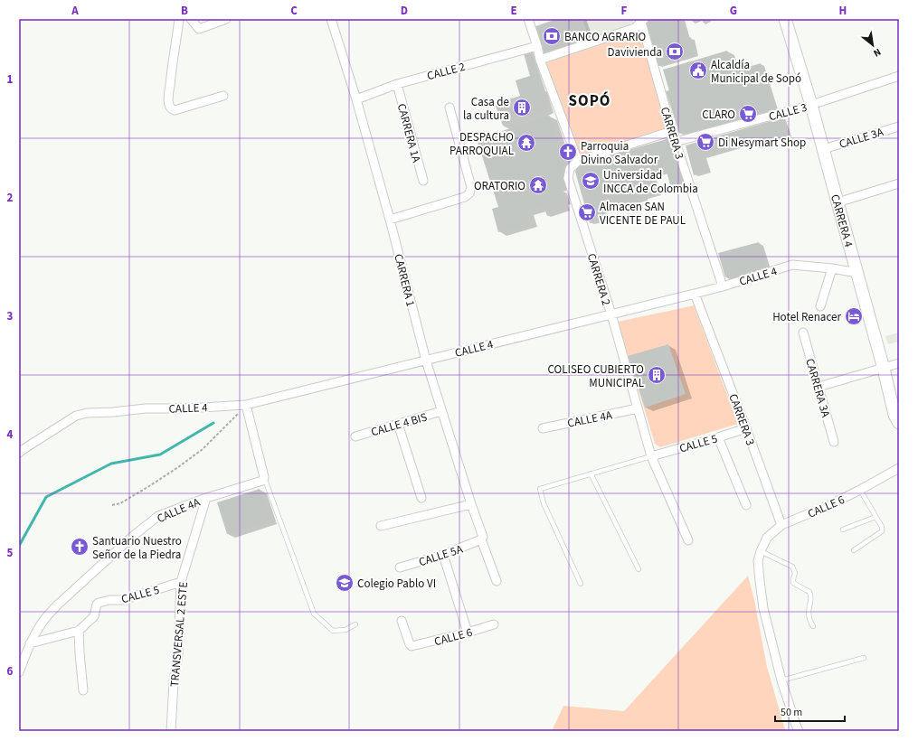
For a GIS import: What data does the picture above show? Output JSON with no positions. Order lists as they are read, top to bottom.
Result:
{
  "streets": {
    "main road": ["CARRERA 4"],
    "street": [
      "CALLE 2",
      "CALLE 3",
      "CARRERA 1A",
      "CARRERA 3",
      "CALLE 3A",
      "CALLE 4",
      "CARRERA 2",
      "CARRERA 1",
      "CARRERA 3A",
      "CALLE 4A",
      "CALLE 4 BIS",
      "CALLE 5",
      "CALLE 6",
      "CALLE 5A",
      "TRANSVERSAL 2 ESTE"
    ]
  },
  "crossings": [
    ["CALLE 2", "CARRERA 1A"],
    ["CALLE 2", "CARRERA 1"],
    ["CALLE 3", "CARRERA 3"],
    ["CALLE 3", "CARRERA 4"],
    ["CARRERA 3", "CALLE 4"],
    ["CARRERA 3", "CALLE 5"],
    ["CARRERA 3", "CALLE 6"],
    ["CALLE 3A", "CARRERA 4"],
    ["CARRERA 4", "CALLE 4"],
    ["CALLE 4", "CARRERA 2"],
    ["CALLE 4", "CARRERA 1"],
    ["CARRERA 2", "CALLE 4A"],
    ["CARRERA 2", "CALLE 5"],
    ["CARRERA 1", "CALLE 4 BIS"],
    ["CARRERA 1", "CALLE 5A"],
    ["CALLE 4A", "CALLE 5"],
    ["CALLE 4A", "TRANSVERSAL 2 ESTE"],
    ["CALLE 5", "TRANSVERSAL 2 ESTE"]
  ],
  "districts": ["SOPÓ"],
  "places": {
    "bank": ["BANCO AGRARIO", "Davivienda"],
    "public building": ["Alcaldía Municipal de Sopó"],
    "building": ["Casa de la cultura", "COLISEO CUBIERTO MUNICIPAL"],
    "supermarket": ["CLARO", "Di Nesymart Shop", "Almacen SAN VICENTE DE PAUL"],
    "temple": ["DESPACHO PARROQUIAL", "ORATORIO"],
    "church": ["Parroquia Divino Salvador", "Santuario Nuestro Señor de la Piedra"],
    "school or university": ["Universidad INCCA de Colombia", "Colegio Pablo VI"],
    "hotel": ["Hotel Renacer"]
  },
  "scale_bar": "50 m",
  "north": "bottom right",
  "grid": {
    "columns": [
      "A",
      "B",
      "C",
      "D",
      "E",
      "F",
      "G",
      "H"
    ],
    "rows": [
      "1",
      "2",
      "3",
      "4",
      "5",
      "6"
    ]
  }
}
